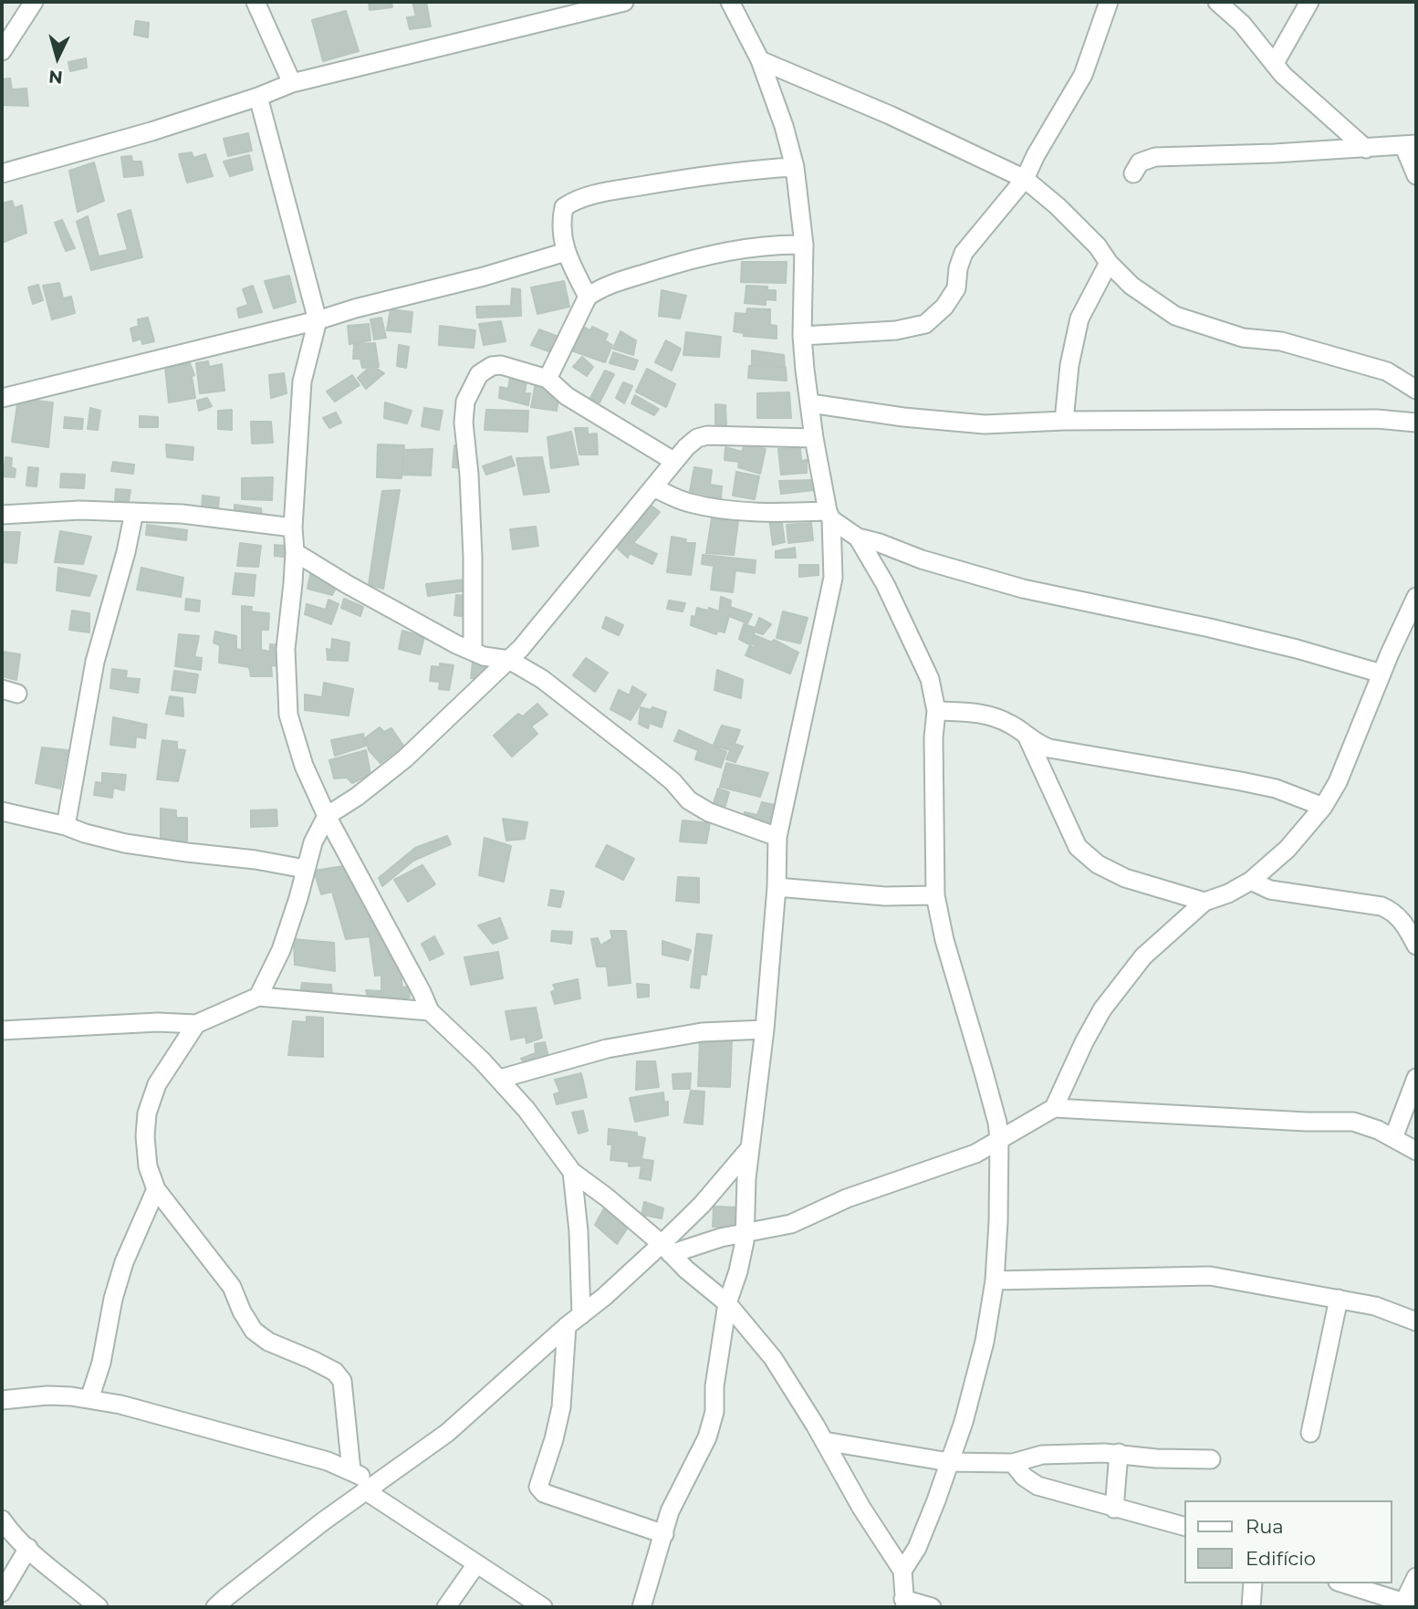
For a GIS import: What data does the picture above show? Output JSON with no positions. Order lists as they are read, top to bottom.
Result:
{
  "legend": ["Rua", "Edifício"],
  "north": "bottom"
}
